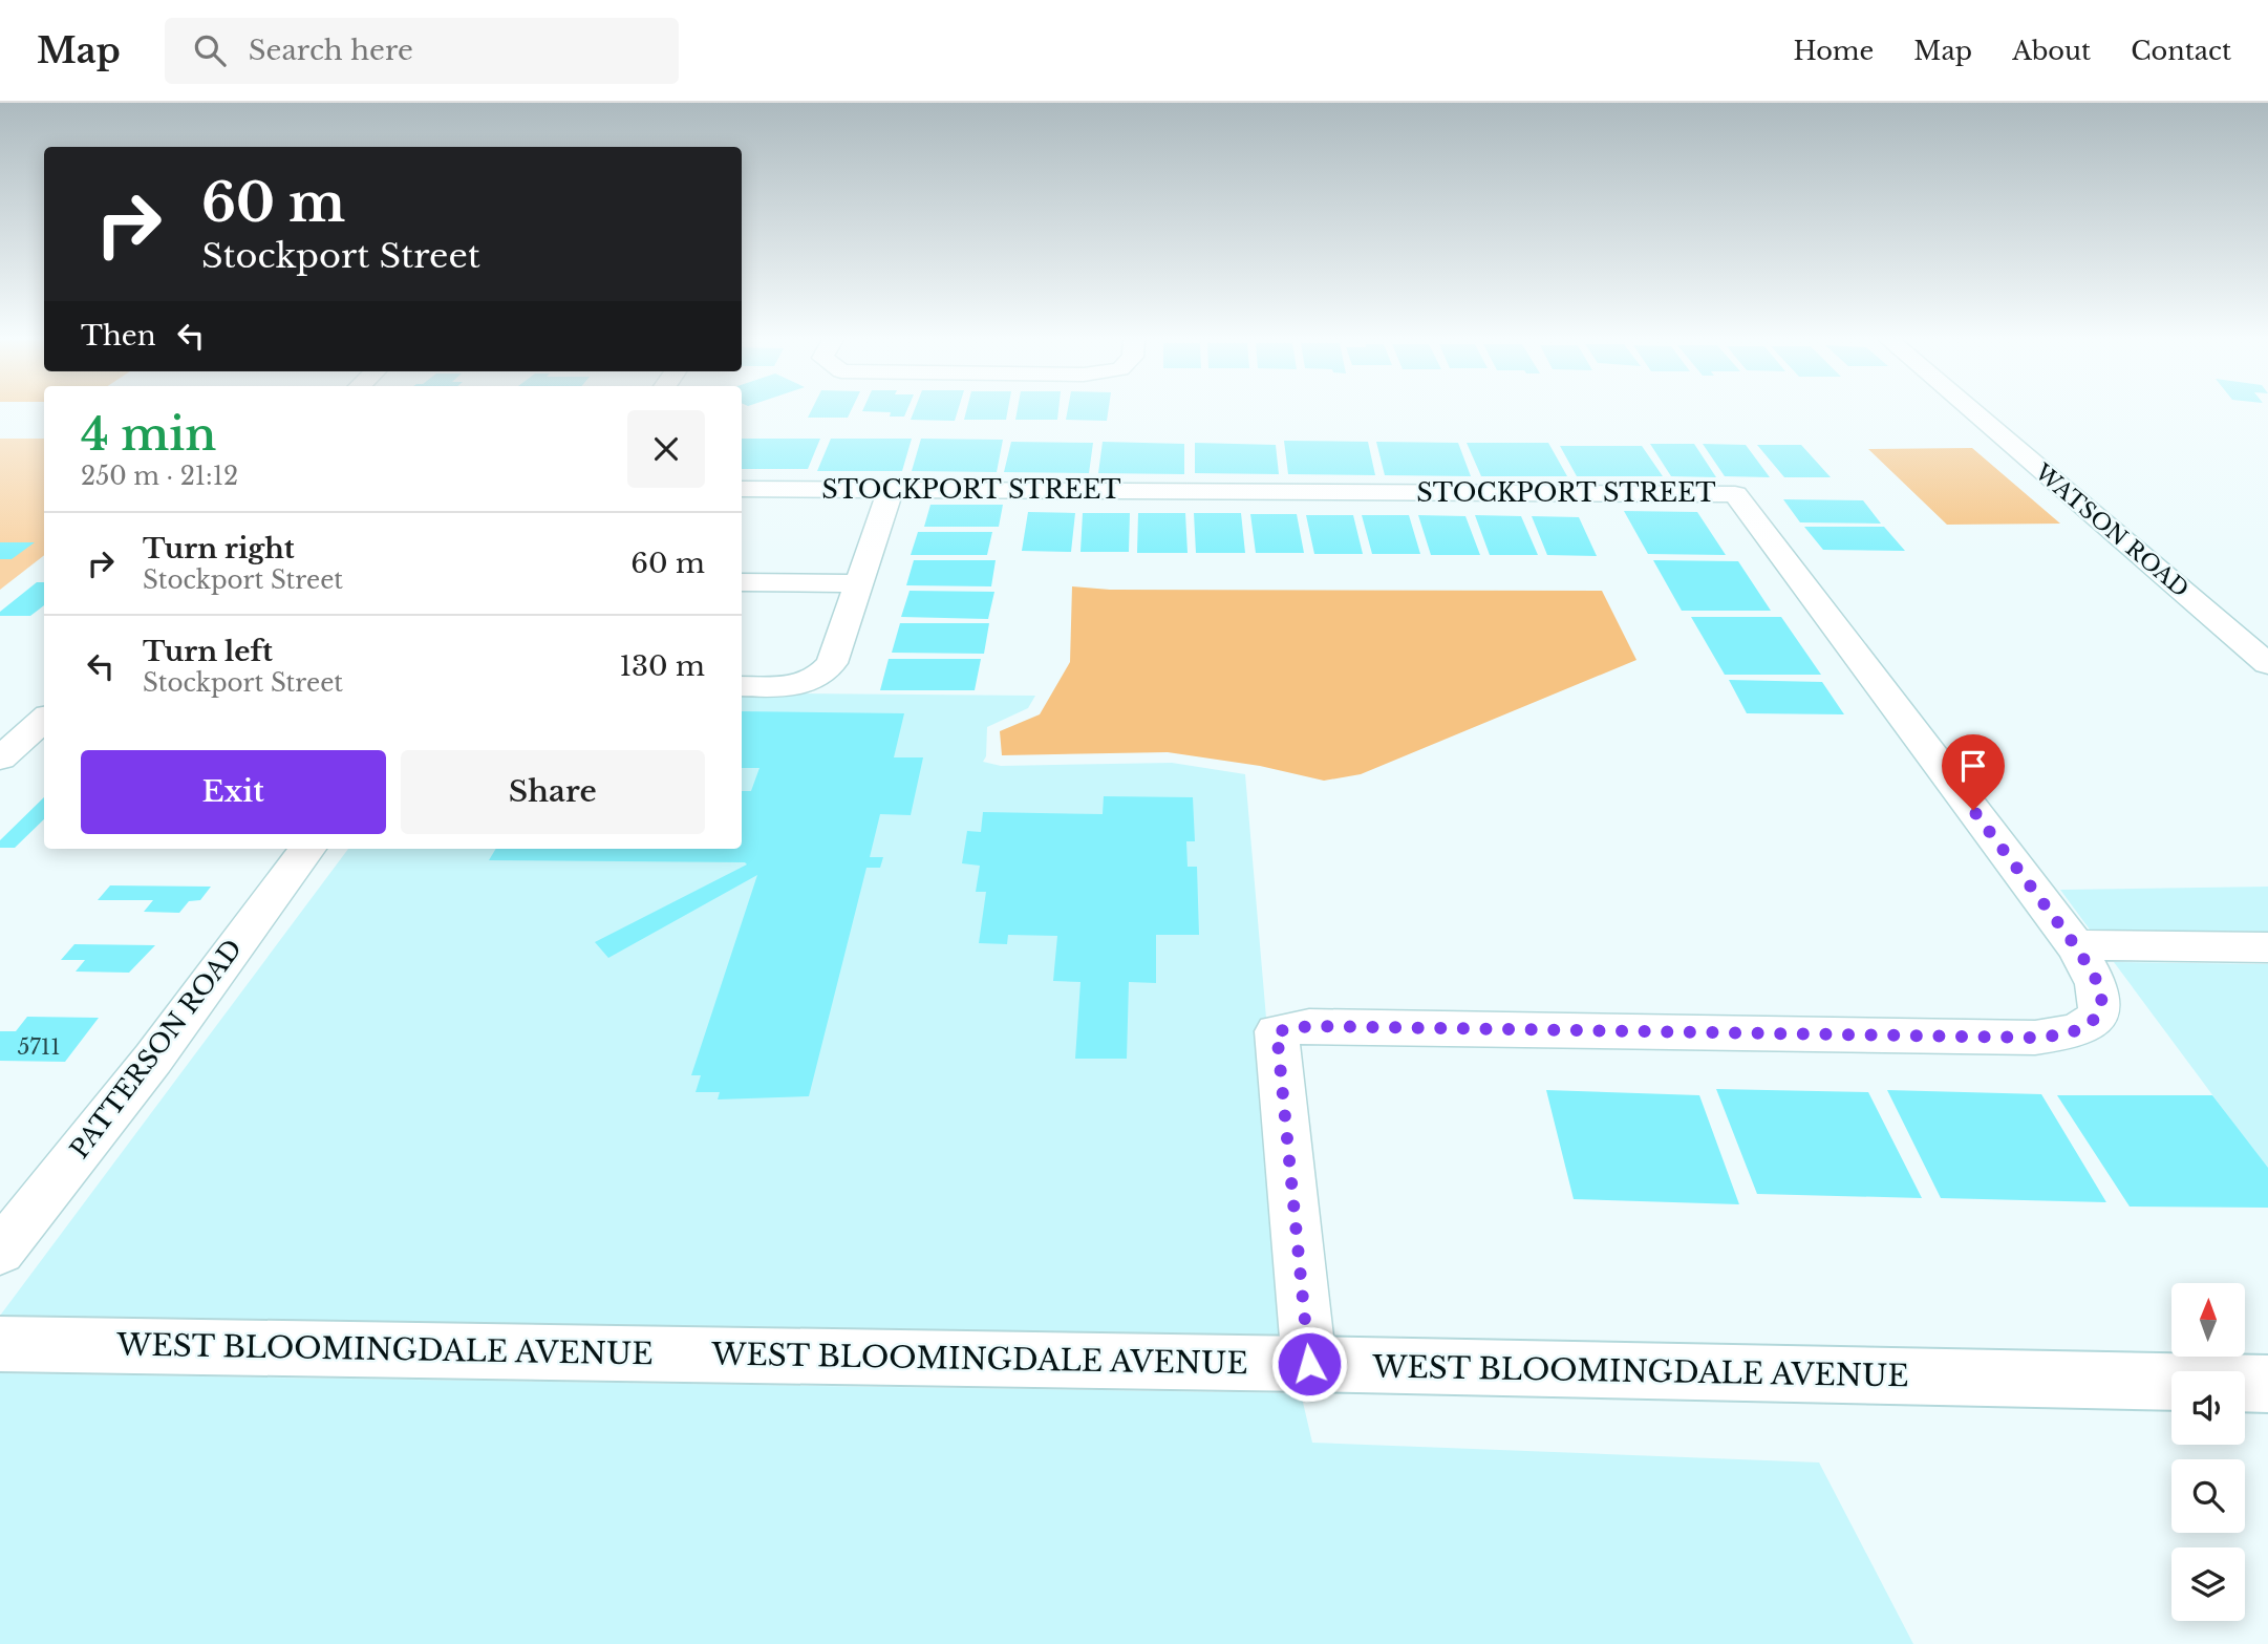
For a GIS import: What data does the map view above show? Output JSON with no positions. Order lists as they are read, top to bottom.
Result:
{
  "streets": {
    "main road": ["WEST BLOOMINGDALE AVENUE"],
    "street": ["STOCKPORT STREET", "WATSON ROAD", "PATTERSON ROAD"]
  },
  "crossings": [
    ["STOCKPORT STREET", "WEST BLOOMINGDALE AVENUE"]
  ],
  "house_numbers": ["5711"],
  "north": "top",
  "page": {
    "header": "Map",
    "search": "Search here",
    "nav": [
      "Home",
      "Map",
      "About",
      "Contact"
    ],
    "turn": ["60 m", "Stockport Street"],
    "then": "Then",
    "heading": ["4 min", "250 m · 21:12"],
    "list": [
      {
        "name": "Turn right",
        "note": "Stockport Street",
        "value": "60 m"
      },
      {
        "name": "Turn left",
        "note": "Stockport Street",
        "value": "130 m"
      }
    ],
    "buttons": ["Exit", "Share"]
  }
}
